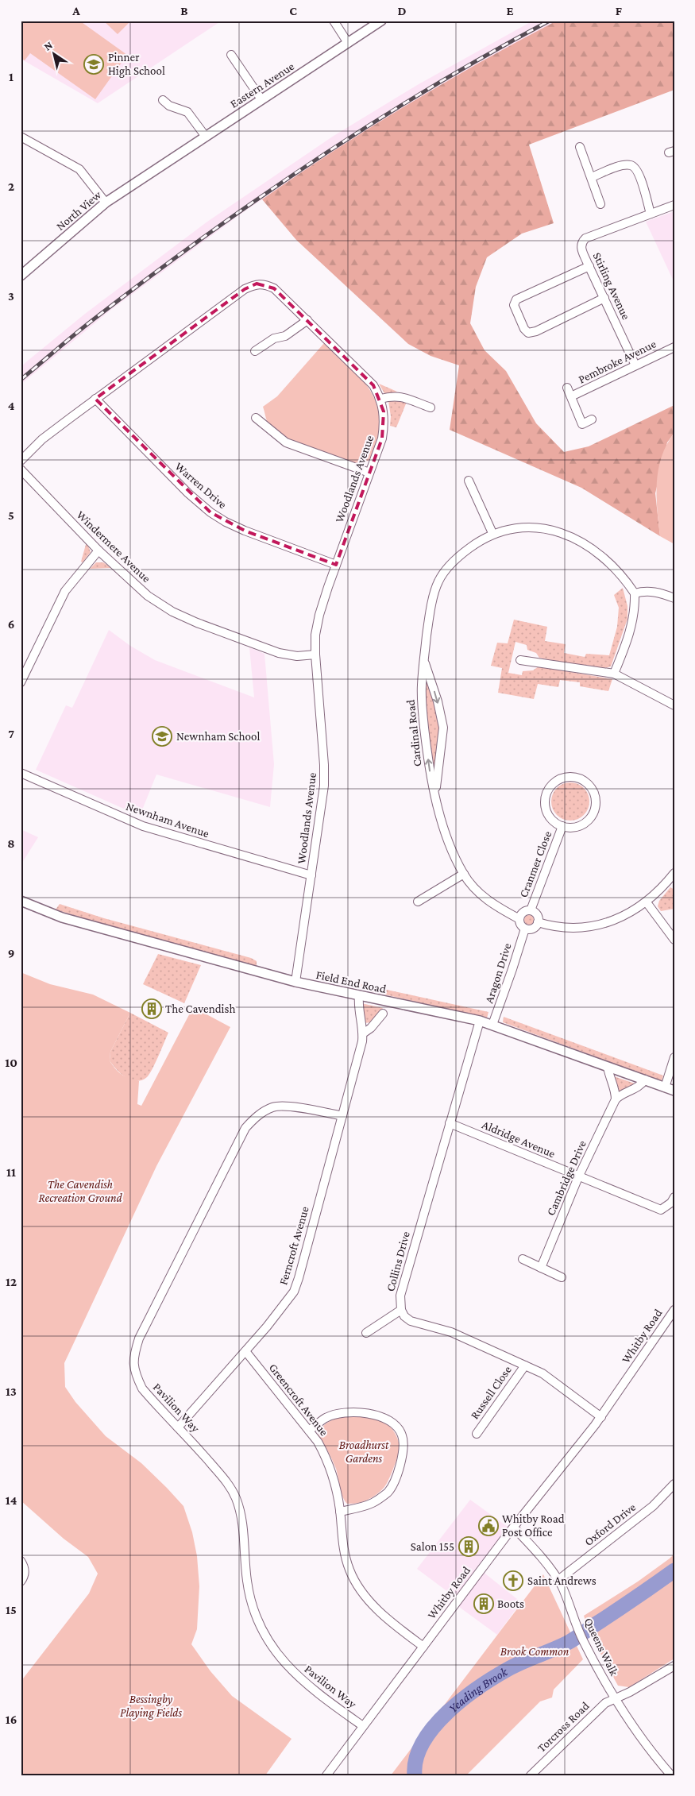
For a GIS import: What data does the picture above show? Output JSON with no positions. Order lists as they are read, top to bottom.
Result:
{
  "streets": {
    "street": [
      "Eastern Avenue",
      "North View",
      "Stirling Avenue",
      "Pembroke Avenue",
      "Woodlands Avenue",
      "Warren Drive",
      "Windermere Avenue",
      "Cardinal Road",
      "Newnham Avenue",
      "Cranmer Close",
      "Aragon Drive",
      "Field End Road",
      "Aldridge Avenue",
      "Cambridge Drive",
      "Ferncroft Avenue",
      "Collins Drive",
      "Whitby Road",
      "Russell Close",
      "Greencroft Avenue",
      "Pavilion Way",
      "Oxford Drive",
      "Queens Walk",
      "Torcross Road"
    ]
  },
  "crossings": [
    ["Eastern Avenue", "North View"],
    ["Stirling Avenue", "Pembroke Avenue"],
    ["Woodlands Avenue", "Warren Drive"],
    ["Woodlands Avenue", "Windermere Avenue"],
    ["Woodlands Avenue", "Newnham Avenue"],
    ["Woodlands Avenue", "Field End Road"],
    ["Cardinal Road", "Cranmer Close"],
    ["Cardinal Road", "Aragon Drive"],
    ["Cranmer Close", "Aragon Drive"],
    ["Aragon Drive", "Field End Road"],
    ["Field End Road", "Ferncroft Avenue"],
    ["Field End Road", "Collins Drive"],
    ["Aldridge Avenue", "Cambridge Drive"],
    ["Aldridge Avenue", "Collins Drive"],
    ["Ferncroft Avenue", "Greencroft Avenue"],
    ["Ferncroft Avenue", "Pavilion Way"],
    ["Collins Drive", "Whitby Road"],
    ["Collins Drive", "Russell Close"],
    ["Whitby Road", "Greencroft Avenue"],
    ["Whitby Road", "Pavilion Way"],
    ["Whitby Road", "Queens Walk"],
    ["Oxford Drive", "Queens Walk"],
    ["Queens Walk", "Torcross Road"]
  ],
  "water": ["Yeading Brook"],
  "parks": [
    "The Cavendish Recreation Ground",
    "Broadhurst Gardens",
    "Brook Common",
    "Bessingby Playing Fields"
  ],
  "places": {
    "school or university": ["Pinner High School", "Newnham School"],
    "building": ["The Cavendish", "Salon 155", "Boots"],
    "public building": ["Whitby Road Post Office"],
    "church": ["Saint Andrews"]
  },
  "north": "top left",
  "grid": {
    "columns": [
      "A",
      "B",
      "C",
      "D",
      "E",
      "F"
    ],
    "rows": [
      "1",
      "2",
      "3",
      "4",
      "5",
      "6",
      "7",
      "8",
      "9",
      "10",
      "11",
      "12",
      "13",
      "14",
      "15",
      "16"
    ]
  }
}
